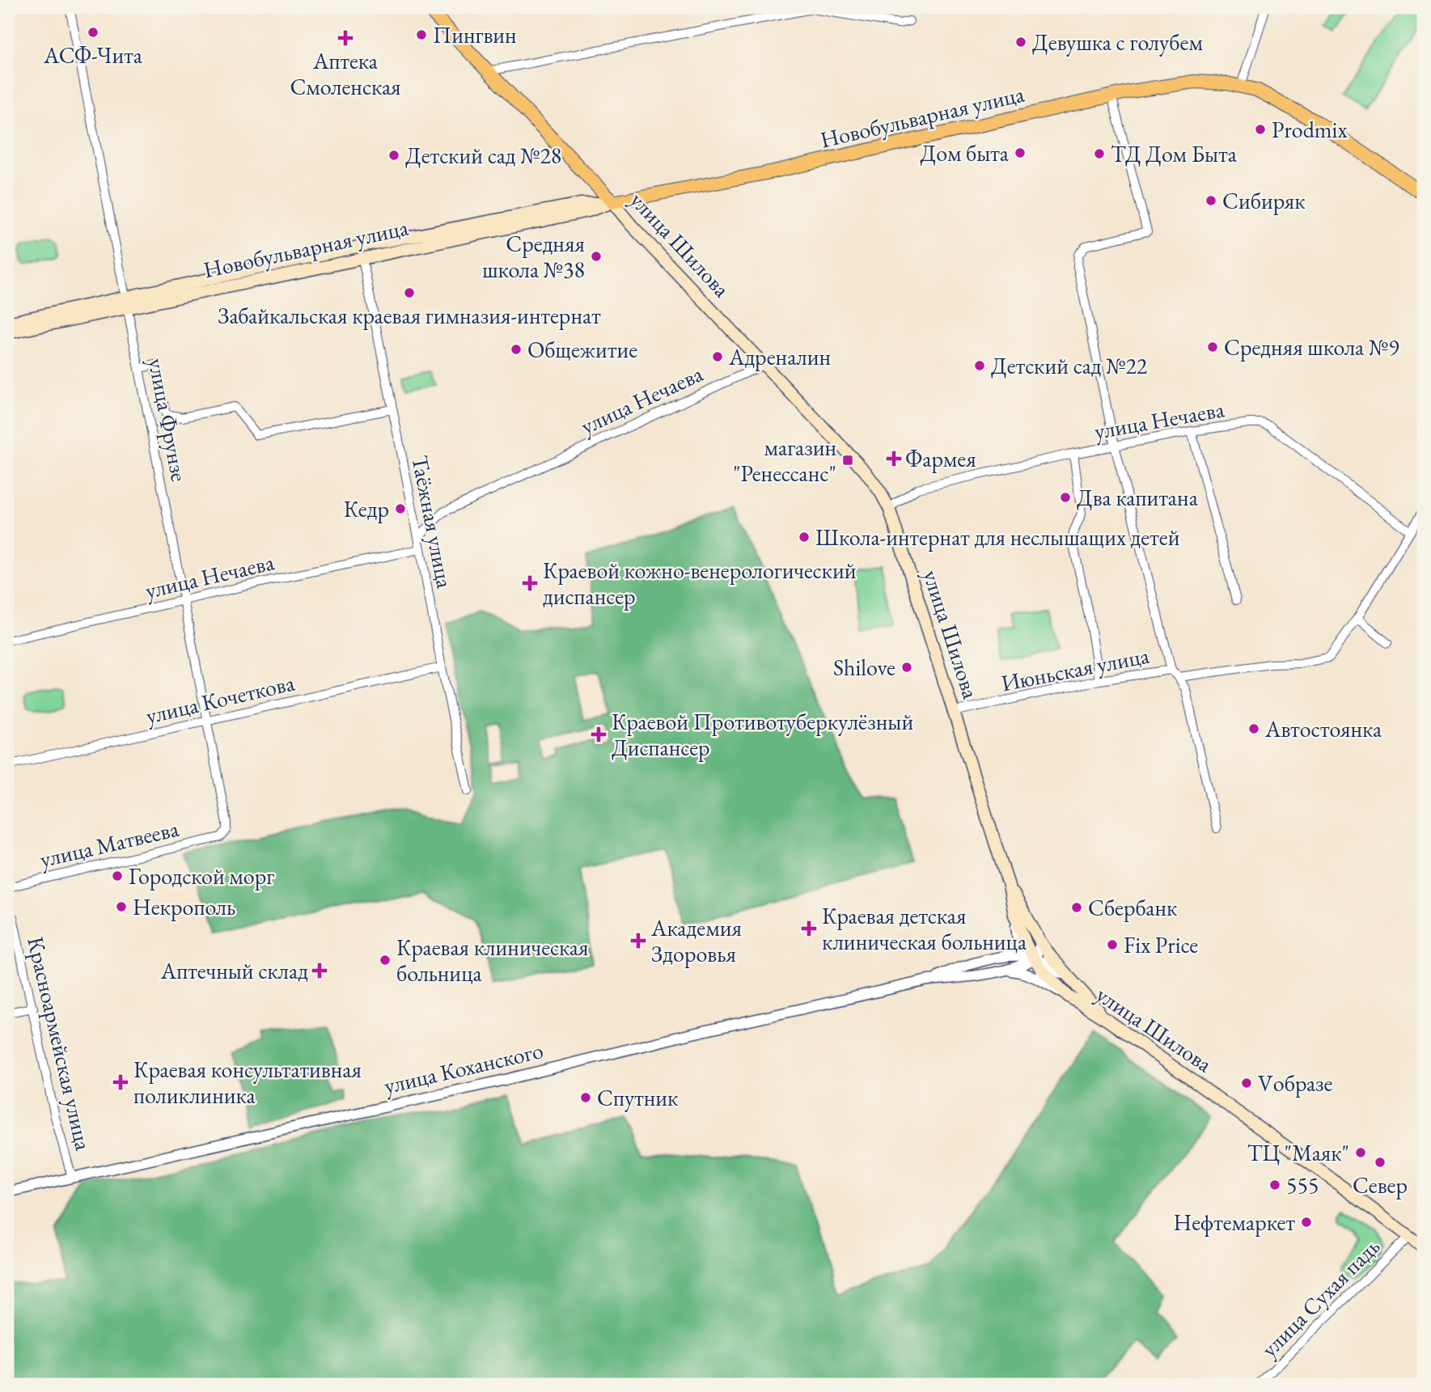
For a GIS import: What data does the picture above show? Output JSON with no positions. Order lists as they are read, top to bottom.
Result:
{
  "streets": {
    "main road": ["Новобульварная улица", "улица Шилова"],
    "street": [
      "улица Нечаева",
      "улица Фрунзе",
      "Таёжная улица",
      "Июньская улица",
      "улица Кочеткова",
      "улица Матвеева",
      "Красноармейская улица",
      "улица Коханского",
      "улица Сухая падь"
    ]
  },
  "crossings": [
    ["Новобульварная улица", "улица Шилова"],
    ["Новобульварная улица", "улица Фрунзе"],
    ["Новобульварная улица", "Таёжная улица"],
    ["Новобульварная улица", "Июньская улица"],
    ["улица Шилова", "улица Нечаева"],
    ["улица Шилова", "Июньская улица"],
    ["улица Шилова", "улица Сухая падь"],
    ["улица Нечаева", "улица Фрунзе"],
    ["улица Нечаева", "Таёжная улица"],
    ["улица Нечаева", "Июньская улица"],
    ["улица Фрунзе", "улица Кочеткова"],
    ["улица Фрунзе", "улица Матвеева"],
    ["Таёжная улица", "улица Кочеткова"],
    ["Красноармейская улица", "улица Коханского"]
  ],
  "places": {
    "other": [
      "АСФ-Чита",
      "Пингвин",
      "Девушка с голубем",
      "Prodmix",
      "Дом быта",
      "ТД Дом Быта",
      "Детский сад №28",
      "Сибиряк",
      "Средняя школа №38",
      "Забайкальская краевая гимназия-интернат",
      "Средняя школа №9",
      "Общежитие",
      "Адреналин",
      "Детский сад №22",
      "Два капитана",
      "Кедр",
      "Школа-интернат для неслышащих детей",
      "Shilove",
      "Автостоянка",
      "Городской морг",
      "Некрополь",
      "Сбербанк",
      "Fix Price",
      "Краевая клиническая больница",
      "Vобразе",
      "Спутник",
      "ТЦ \"Маяк\"",
      "Север",
      "555",
      "Нефтемаркет"
    ],
    "health": [
      "Аптека Смоленская",
      "Фармея",
      "Краевой кожно-венерологический диспансер",
      "Краевой Противотуберкулёзный Диспансер",
      "Краевая детская клиническая больница",
      "Академия Здоровья",
      "Аптечный склад",
      "Краевая консультативная поликлиника"
    ],
    "transit": ["магазин \"Ренессанс\""]
  }
}
